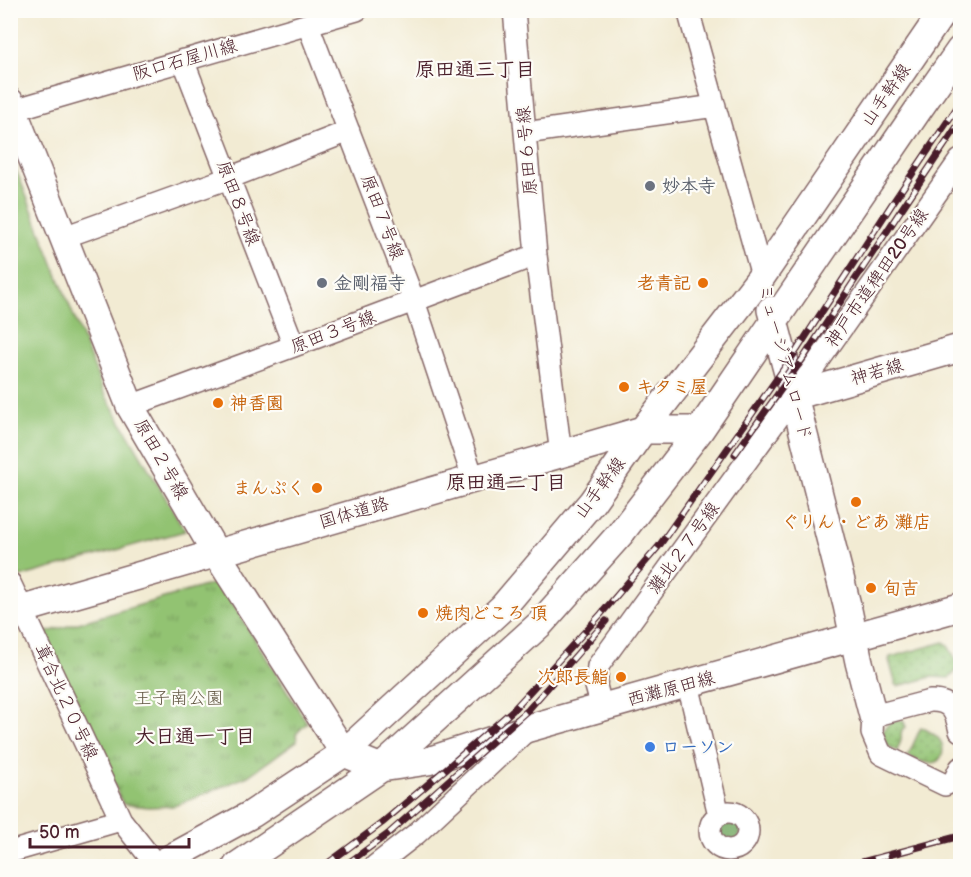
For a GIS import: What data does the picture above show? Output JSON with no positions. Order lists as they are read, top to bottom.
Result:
{
  "streets": {
    "street": [
      "阪口石屋川線",
      "山手幹線",
      "原田６号線",
      "原田８号線",
      "原田７号線",
      "神戸市道稗田20号線",
      "原田３号線",
      "ミュージアムロード",
      "神若線",
      "原田２号線",
      "国体道路",
      "灘北２７号線",
      "西灘原田線",
      "葺合北２０号線"
    ]
  },
  "crossings": [
    ["阪口石屋川線", "原田８号線"],
    ["阪口石屋川線", "原田７号線"],
    ["阪口石屋川線", "原田２号線"],
    ["山手幹線", "ミュージアムロード"],
    ["山手幹線", "原田２号線"],
    ["山手幹線", "国体道路"],
    ["山手幹線", "西灘原田線"],
    ["山手幹線", "葺合北２０号線"],
    ["原田６号線", "原田３号線"],
    ["原田６号線", "国体道路"],
    ["原田８号線", "原田３号線"],
    ["原田７号線", "原田３号線"],
    ["原田７号線", "国体道路"],
    ["神戸市道稗田20号線", "ミュージアムロード"],
    ["神戸市道稗田20号線", "神若線"],
    ["神戸市道稗田20号線", "灘北２７号線"],
    ["原田３号線", "原田２号線"],
    ["ミュージアムロード", "神若線"],
    ["ミュージアムロード", "灘北２７号線"],
    ["ミュージアムロード", "西灘原田線"],
    ["神若線", "灘北２７号線"],
    ["原田２号線", "国体道路"],
    ["国体道路", "葺合北２０号線"],
    ["灘北２７号線", "西灘原田線"]
  ],
  "districts": ["原田通三丁目", "原田通二丁目", "大日通一丁目"],
  "parks": ["王子南公園"],
  "places": [
    "妙本寺",
    "金剛福寺",
    "老青記",
    "キタミ屋",
    "神香園",
    "まんぷく",
    "ぐりん・どあ 灘店",
    "旬吉",
    "焼肉どころ 頂",
    "次郎長鮨",
    "ローソン"
  ],
  "scale_bar": "50 m"
}
